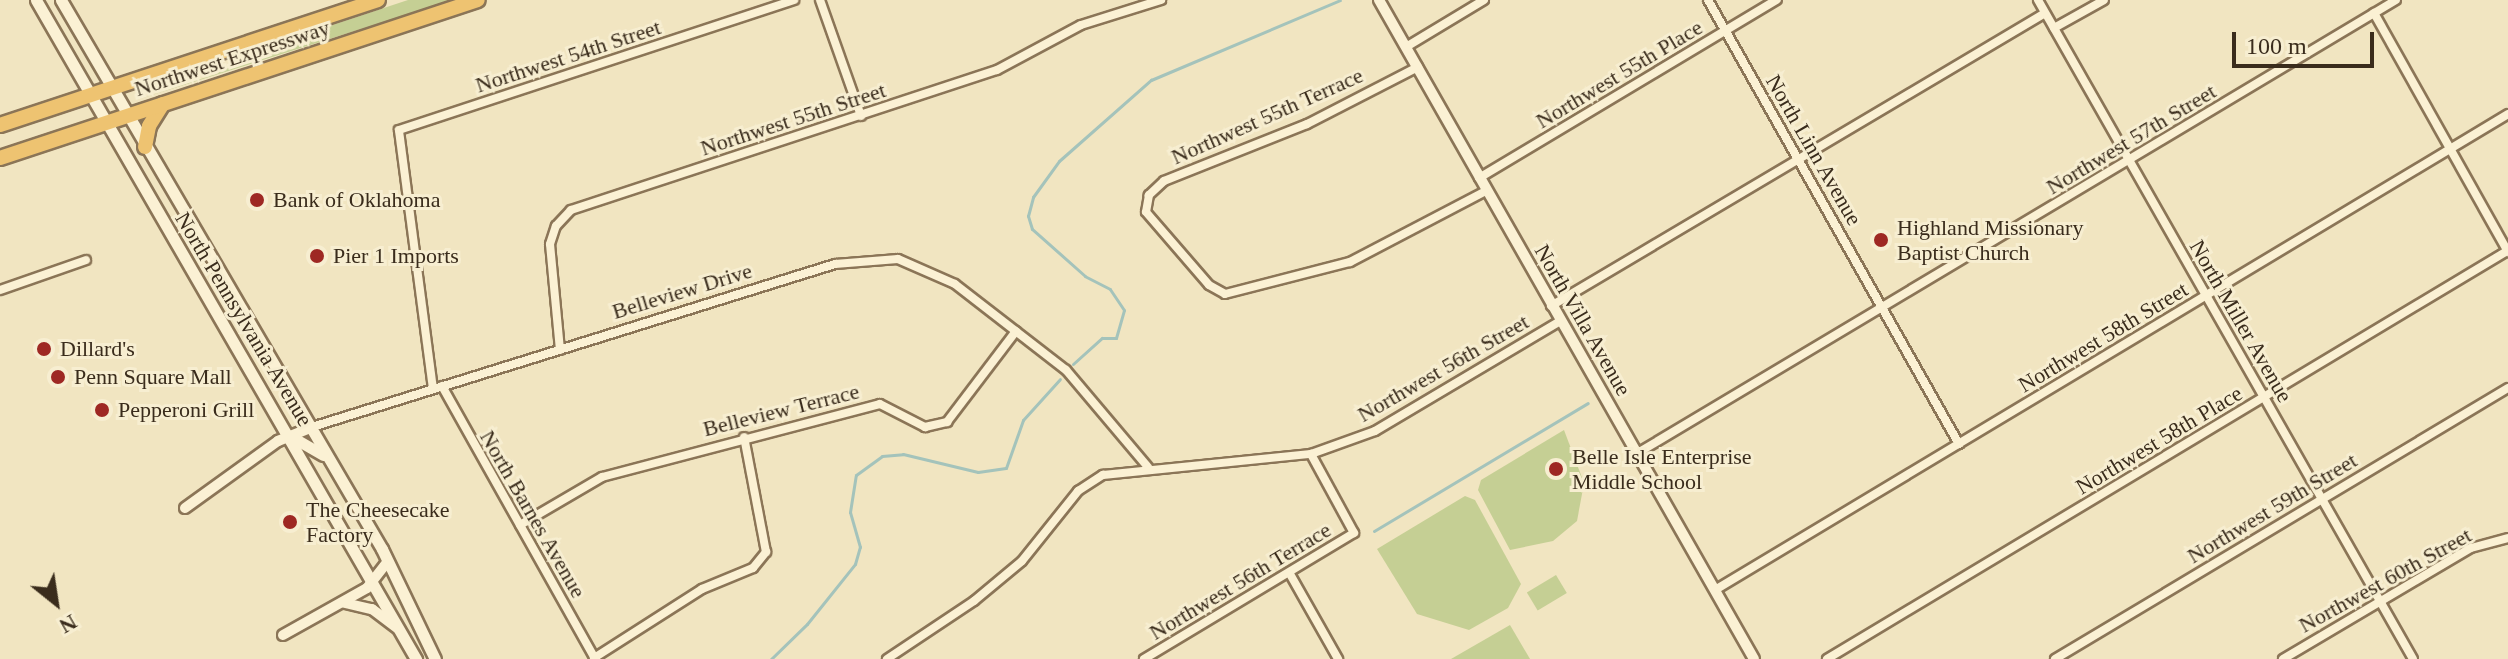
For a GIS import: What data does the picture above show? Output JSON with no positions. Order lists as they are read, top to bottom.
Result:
{
  "streets": {
    "highway": ["Northwest Expressway"],
    "main road": ["North Pennsylvania Avenue"],
    "street": [
      "Northwest 54th Street",
      "Northwest 55th Place",
      "Northwest 55th Terrace",
      "Northwest 55th Street",
      "Northwest 57th Street",
      "North Linn Avenue",
      "Belleview Drive",
      "North Villa Avenue",
      "North Miller Avenue",
      "Northwest 58th Street",
      "Northwest 56th Street",
      "Belleview Terrace",
      "Northwest 58th Place",
      "Northwest 59th Street",
      "North Barnes Avenue",
      "Northwest 60th Street",
      "Northwest 56th Terrace"
    ]
  },
  "crossings": [
    ["Northwest 54th Street", "North Barnes Avenue"],
    ["Northwest Expressway", "North Pennsylvania Avenue"],
    ["Northwest 55th Place", "North Linn Avenue"],
    ["Northwest 55th Place", "North Villa Avenue"],
    ["Northwest 55th Terrace", "North Villa Avenue"],
    ["Northwest 55th Street", "Belleview Drive"],
    ["Northwest 57th Street", "North Linn Avenue"],
    ["Northwest 57th Street", "North Villa Avenue"],
    ["Northwest 57th Street", "North Miller Avenue"],
    ["North Linn Avenue", "Northwest 58th Street"],
    ["North Linn Avenue", "Northwest 56th Street"],
    ["Belleview Drive", "North Pennsylvania Avenue"],
    ["Belleview Drive", "Northwest 56th Street"],
    ["Belleview Drive", "Belleview Terrace"],
    ["Belleview Drive", "North Barnes Avenue"],
    ["North Villa Avenue", "Northwest 58th Street"],
    ["North Villa Avenue", "Northwest 56th Street"],
    ["North Miller Avenue", "Northwest 58th Street"],
    ["North Miller Avenue", "Northwest 56th Street"],
    ["North Miller Avenue", "Northwest 58th Place"],
    ["North Miller Avenue", "Northwest 59th Street"],
    ["North Miller Avenue", "Northwest 60th Street"],
    ["Northwest 56th Street", "Northwest 56th Terrace"],
    ["Belleview Terrace", "North Barnes Avenue"]
  ],
  "places": [
    "Bank of Oklahoma",
    "Highland Missionary Baptist Church",
    "Pier 1 Imports",
    "Dillard's",
    "Penn Square Mall",
    "Pepperoni Grill",
    "Belle Isle Enterprise Middle School",
    "The Cheesecake Factory"
  ],
  "scale_bar": "100 m",
  "north": "bottom right"
}
